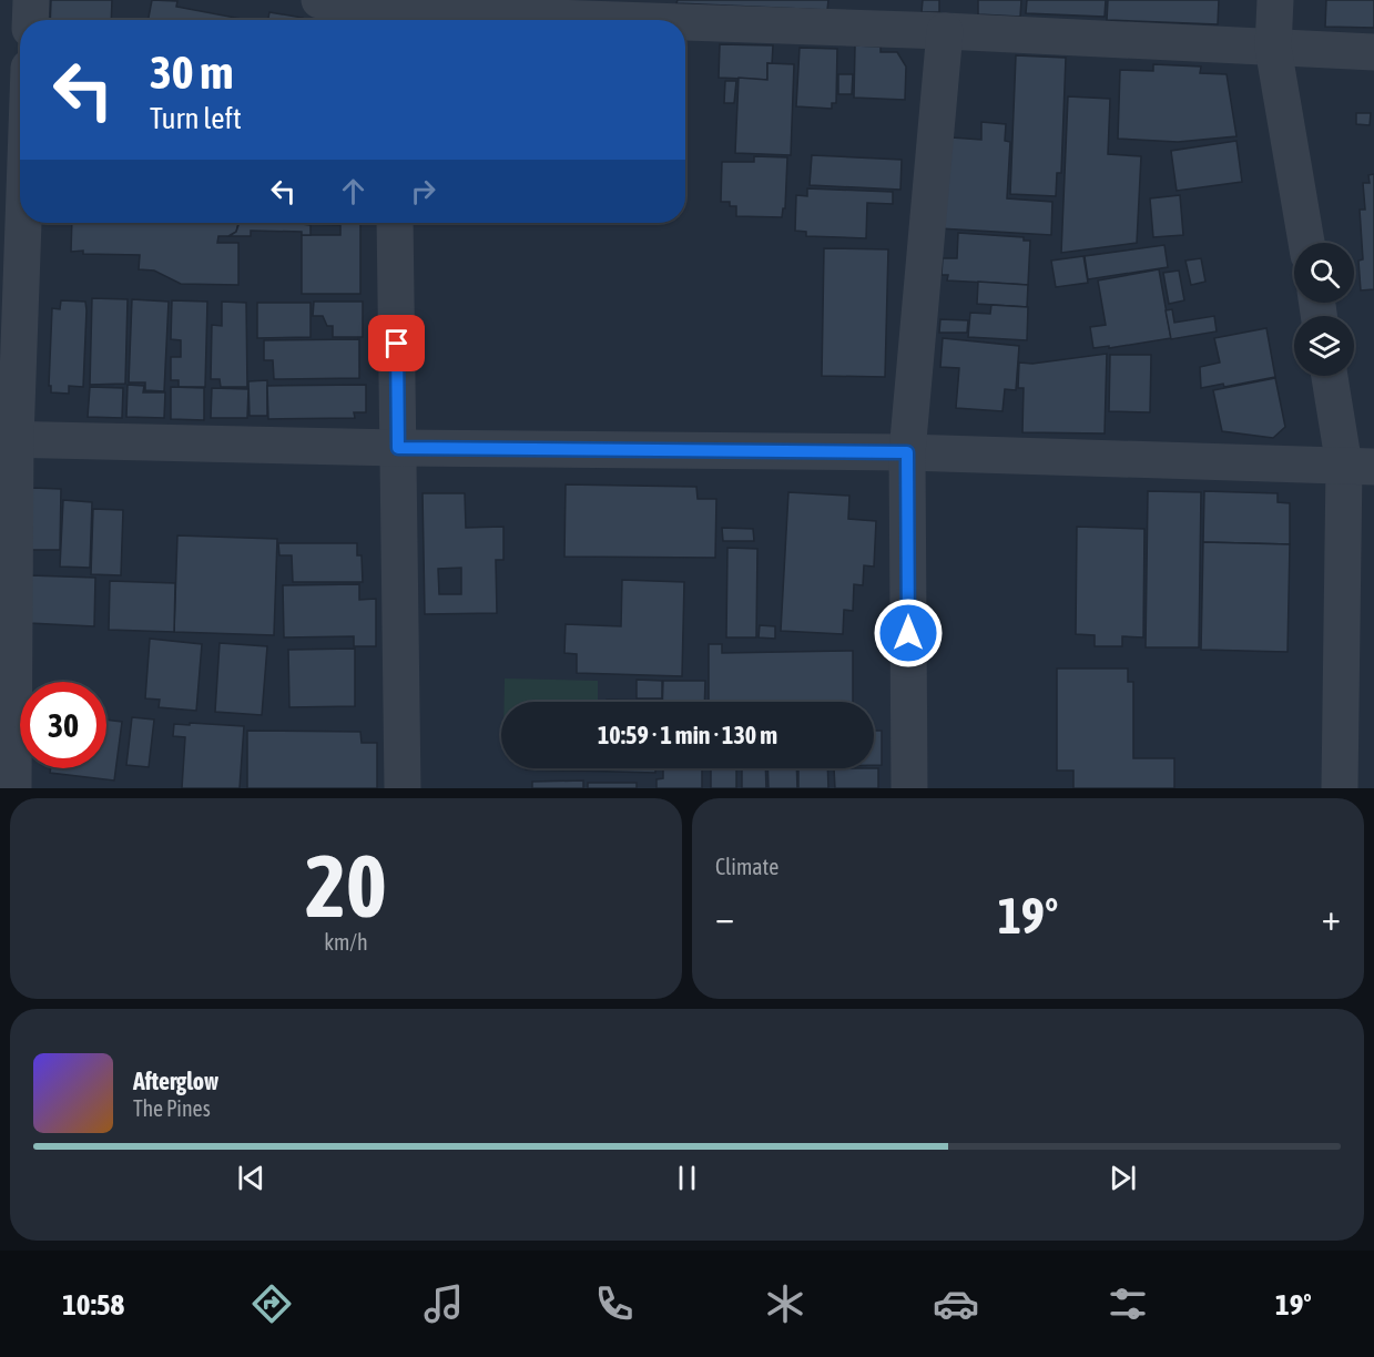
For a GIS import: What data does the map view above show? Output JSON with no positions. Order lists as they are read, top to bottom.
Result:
{
  "page": {
    "turn": ["30 m", "Turn left"],
    "limit": "30",
    "trip": "10:59 · 1 min · 130 m",
    "tile": [
      ["20", "km/h"],
      "Climate"
    ],
    "heat": ["−", "19°", "+"],
    "song": ["Afterglow", "The Pines"],
    "tabs": ["10:58", "19°"]
  }
}
